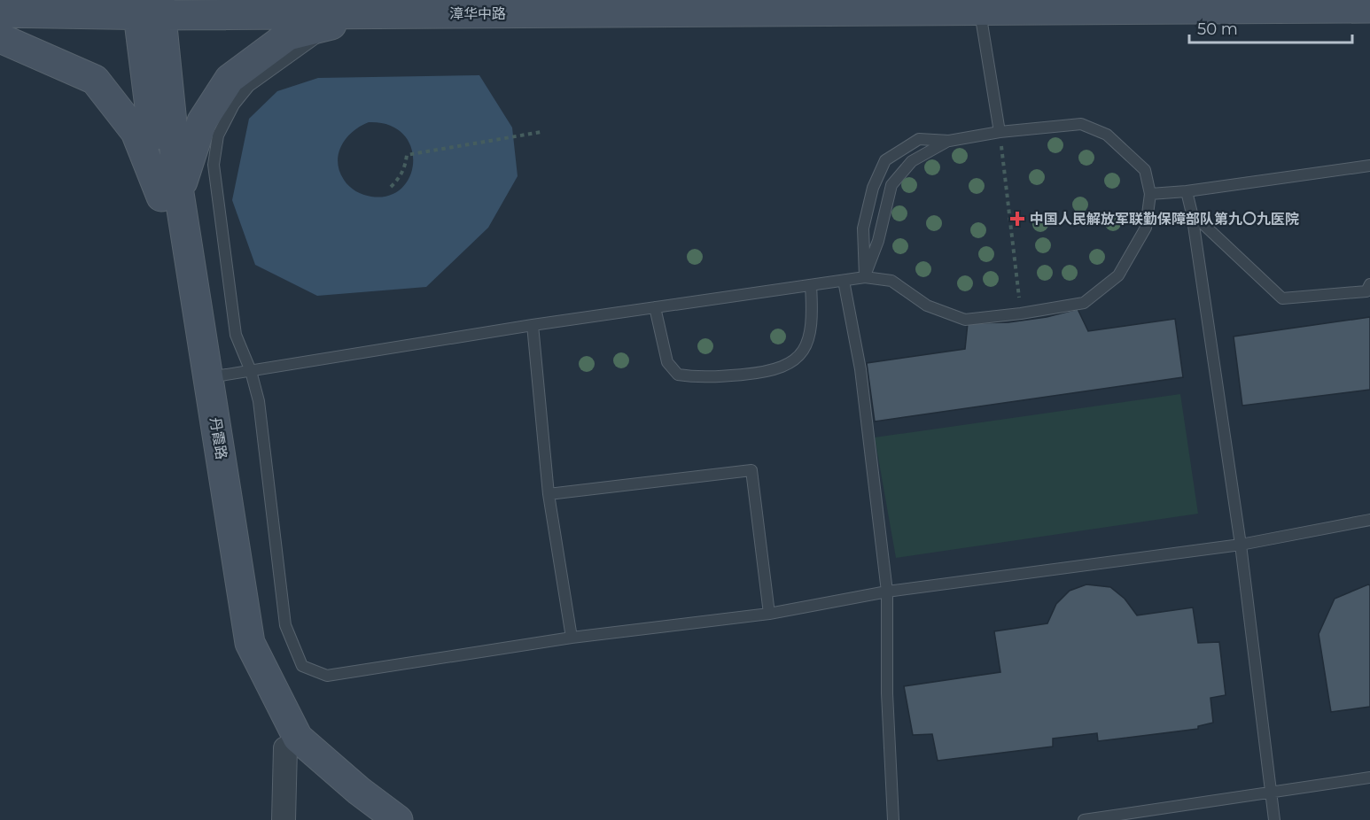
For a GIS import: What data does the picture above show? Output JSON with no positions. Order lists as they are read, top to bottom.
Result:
{
  "streets": {
    "main road": ["漳华中路", "丹霞路"]
  },
  "crossings": [
    ["漳华中路", "丹霞路"]
  ],
  "places": {
    "health": ["中国人民解放军联勤保障部队第九〇九医院"]
  },
  "scale_bar": "50 m"
}
